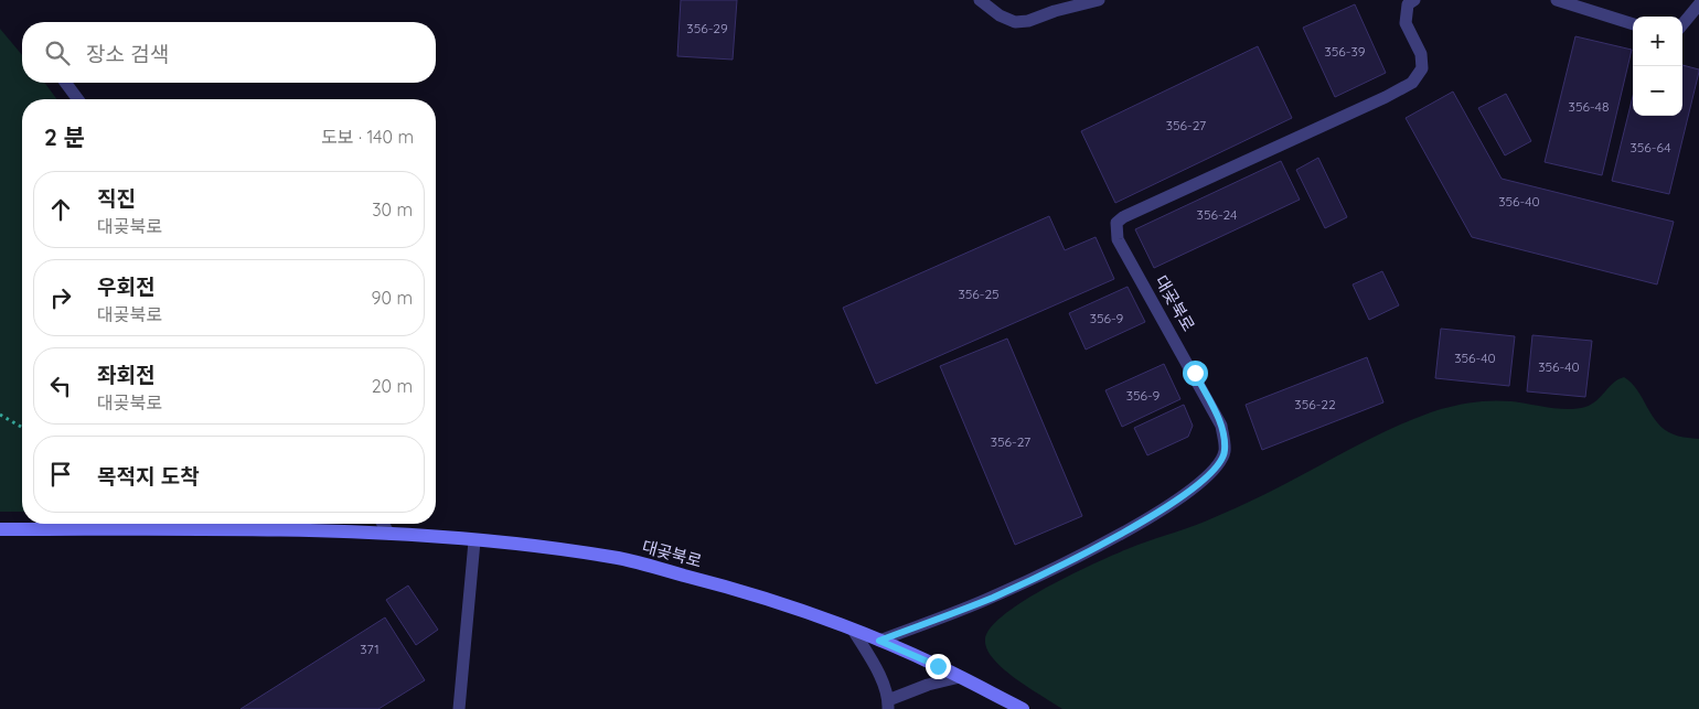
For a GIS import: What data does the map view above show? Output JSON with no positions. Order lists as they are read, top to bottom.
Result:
{
  "streets": {
    "street": ["대곶북로"]
  },
  "house_numbers": [
    "356-29",
    "356-39",
    "356-48",
    "356-27",
    "356-64",
    "356-40",
    "356-24",
    "356-25",
    "356-9",
    "356-40",
    "356-40",
    "356-9",
    "356-22",
    "356-27",
    "371"
  ],
  "page": {
    "map_buttons": ["+", "−"],
    "search": "장소 검색",
    "heading": ["2 분", "도보 · 140 m"],
    "list": [
      ["직진", "대곶북로", "30 m"],
      ["우회전", "대곶북로", "90 m"],
      ["좌회전", "대곶북로", "20 m"],
      "목적지 도착"
    ]
  }
}
